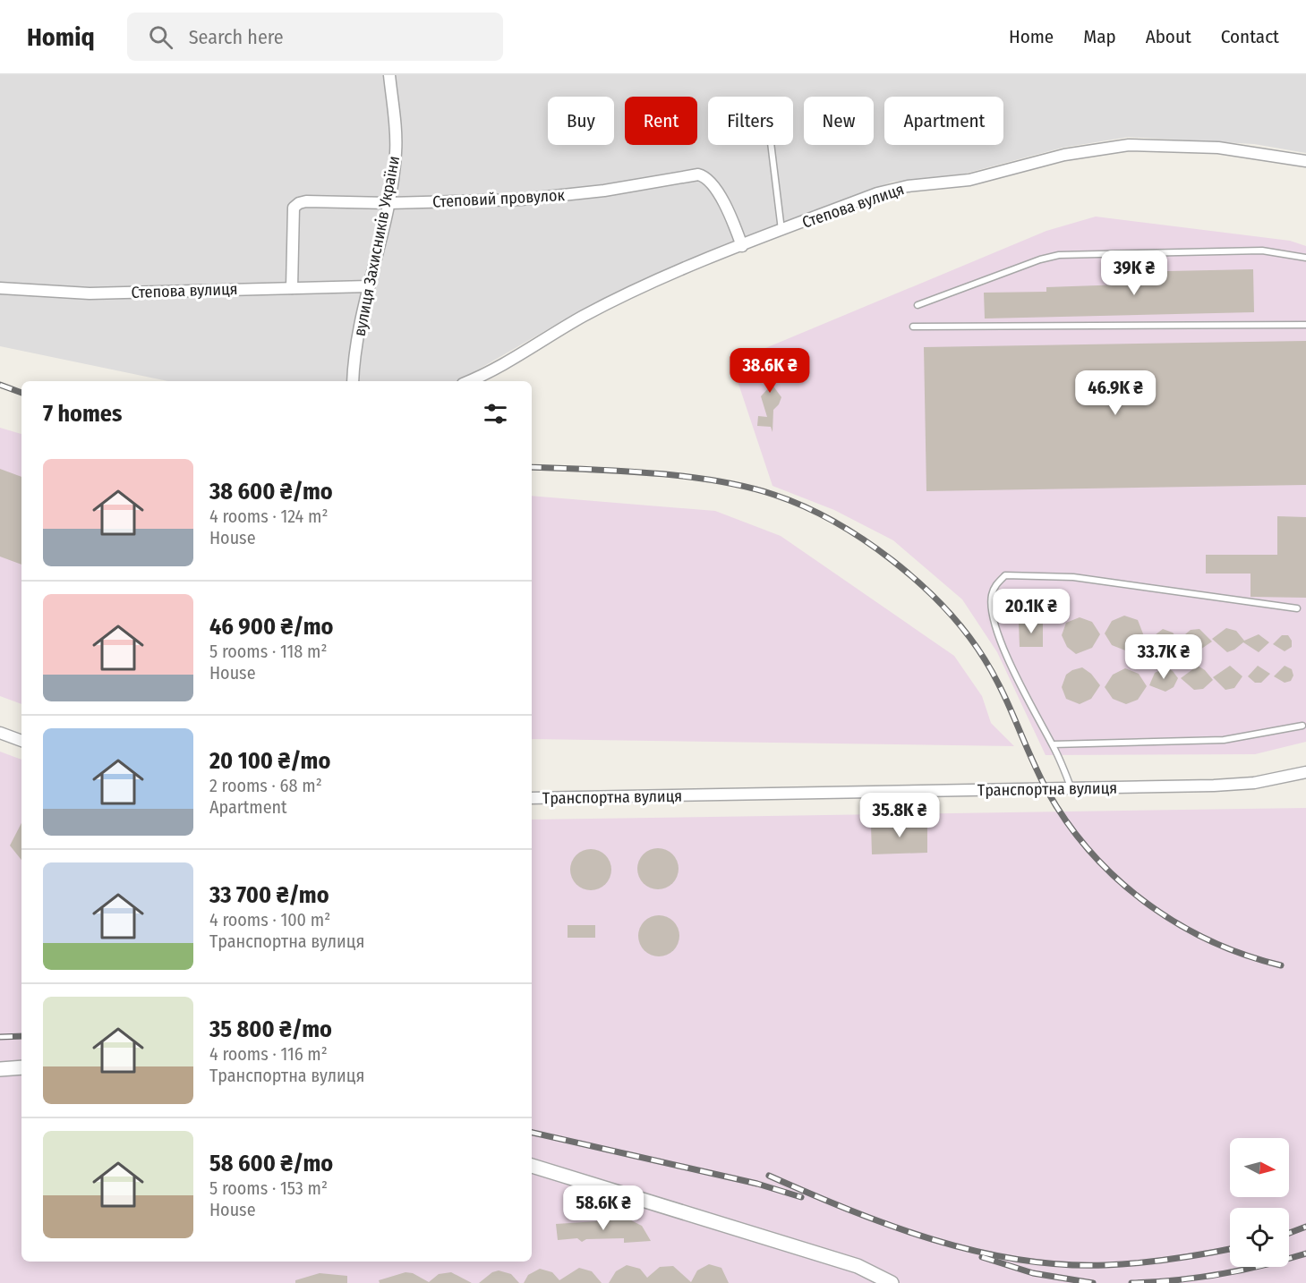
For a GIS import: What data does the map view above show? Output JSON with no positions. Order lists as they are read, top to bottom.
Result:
{
  "streets": {
    "street": [
      "Степовий провулок",
      "Степова вулиця",
      "вулиця Захисників України",
      "Транспортна вулиця"
    ]
  },
  "crossings": [
    ["Степовий провулок", "Степова вулиця"],
    ["Степовий провулок", "вулиця Захисників України"],
    ["Степова вулиця", "вулиця Захисників України"]
  ],
  "north": "right",
  "page": {
    "header": "Homiq",
    "search": "Search here",
    "nav": [
      "Home",
      "Map",
      "About",
      "Contact"
    ],
    "chip": [
      "Buy",
      "Rent",
      "Filters",
      "New",
      "Apartment"
    ],
    "price": [
      "39K ₴",
      "38.6K ₴",
      "46.9K ₴",
      "20.1K ₴",
      "33.7K ₴",
      "35.8K ₴",
      "58.6K ₴"
    ],
    "heading": "7 homes",
    "list": [
      {
        "name": "38 600 ₴/mo",
        "note": "4 rooms · 124 m² · House"
      },
      {
        "name": "46 900 ₴/mo",
        "note": "5 rooms · 118 m² · House"
      },
      {
        "name": "20 100 ₴/mo",
        "note": "2 rooms · 68 m² · Apartment"
      },
      {
        "name": "33 700 ₴/mo",
        "note": "4 rooms · 100 m² · Транспортна вулиця"
      },
      {
        "name": "35 800 ₴/mo",
        "note": "4 rooms · 116 m² · Транспортна вулиця"
      },
      {
        "name": "58 600 ₴/mo",
        "note": "5 rooms · 153 m² · House"
      }
    ]
  }
}
